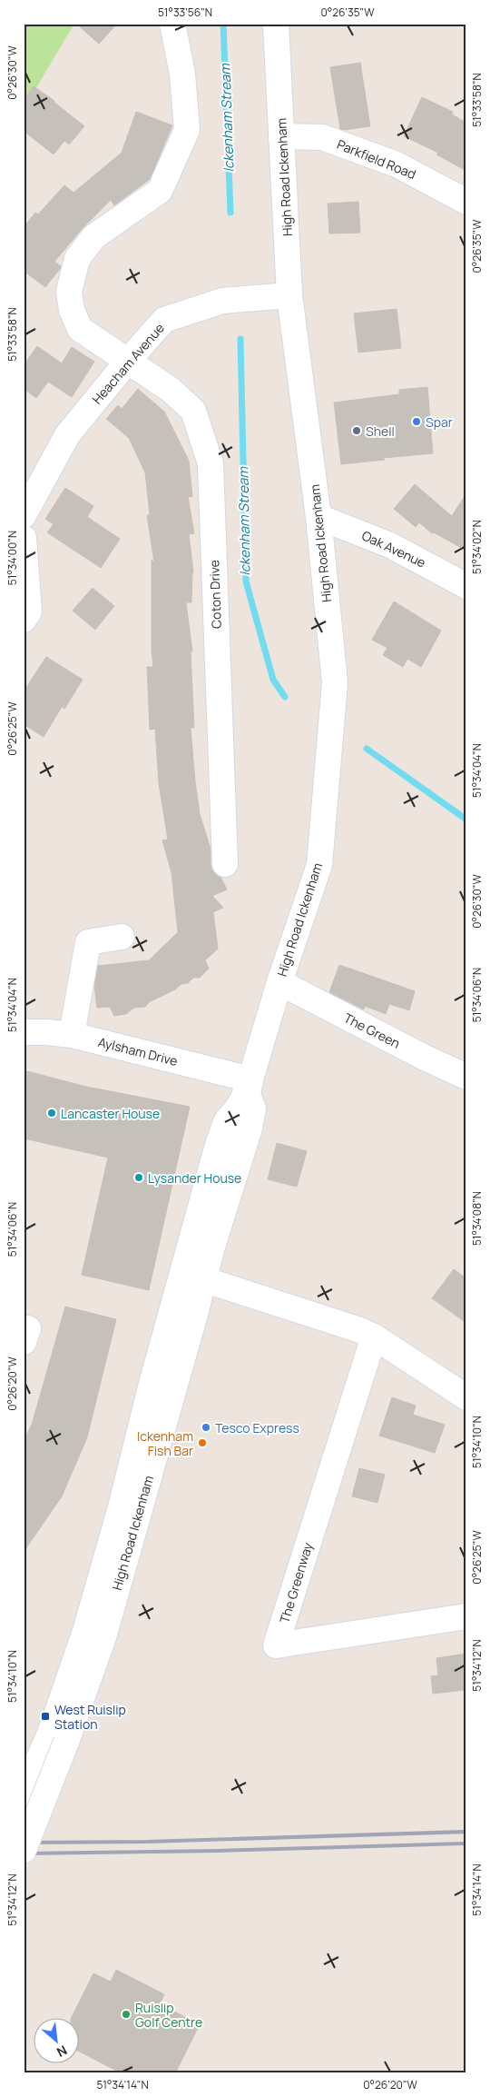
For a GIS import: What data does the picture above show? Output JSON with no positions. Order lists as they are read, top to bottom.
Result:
{
  "streets": {
    "street": [
      "Parkfield Road",
      "High Road Ickenham",
      "Heacham Avenue",
      "Oak Avenue",
      "Coton Drive",
      "The Green",
      "Aylsham Drive",
      "The Greenway"
    ]
  },
  "crossings": [
    ["Parkfield Road", "High Road Ickenham"],
    ["High Road Ickenham", "Heacham Avenue"],
    ["High Road Ickenham", "Oak Avenue"],
    ["High Road Ickenham", "The Green"],
    ["High Road Ickenham", "Aylsham Drive"],
    ["Heacham Avenue", "Coton Drive"]
  ],
  "water": ["Ickenham Stream"],
  "places": {
    "other": [
      "Spar",
      "Shell",
      "Lancaster House",
      "Lysander House",
      "Tesco Express",
      "Ickenham Fish Bar",
      "Ruislip Golf Centre"
    ],
    "transit": ["West Ruislip Station"]
  },
  "north": "bottom right",
  "coordinates": [
    "51°33'56\"N",
    "0°26'35\"W",
    "0°26'30\"W",
    "51°33'58\"N",
    "51°34'02\"N",
    "51°34'00\"N",
    "0°26'25\"W",
    "51°34'04\"N",
    "51°34'06\"N",
    "51°34'08\"N",
    "0°26'20\"W",
    "51°34'10\"N",
    "51°34'12\"N",
    "51°34'14\"N"
  ]
}
